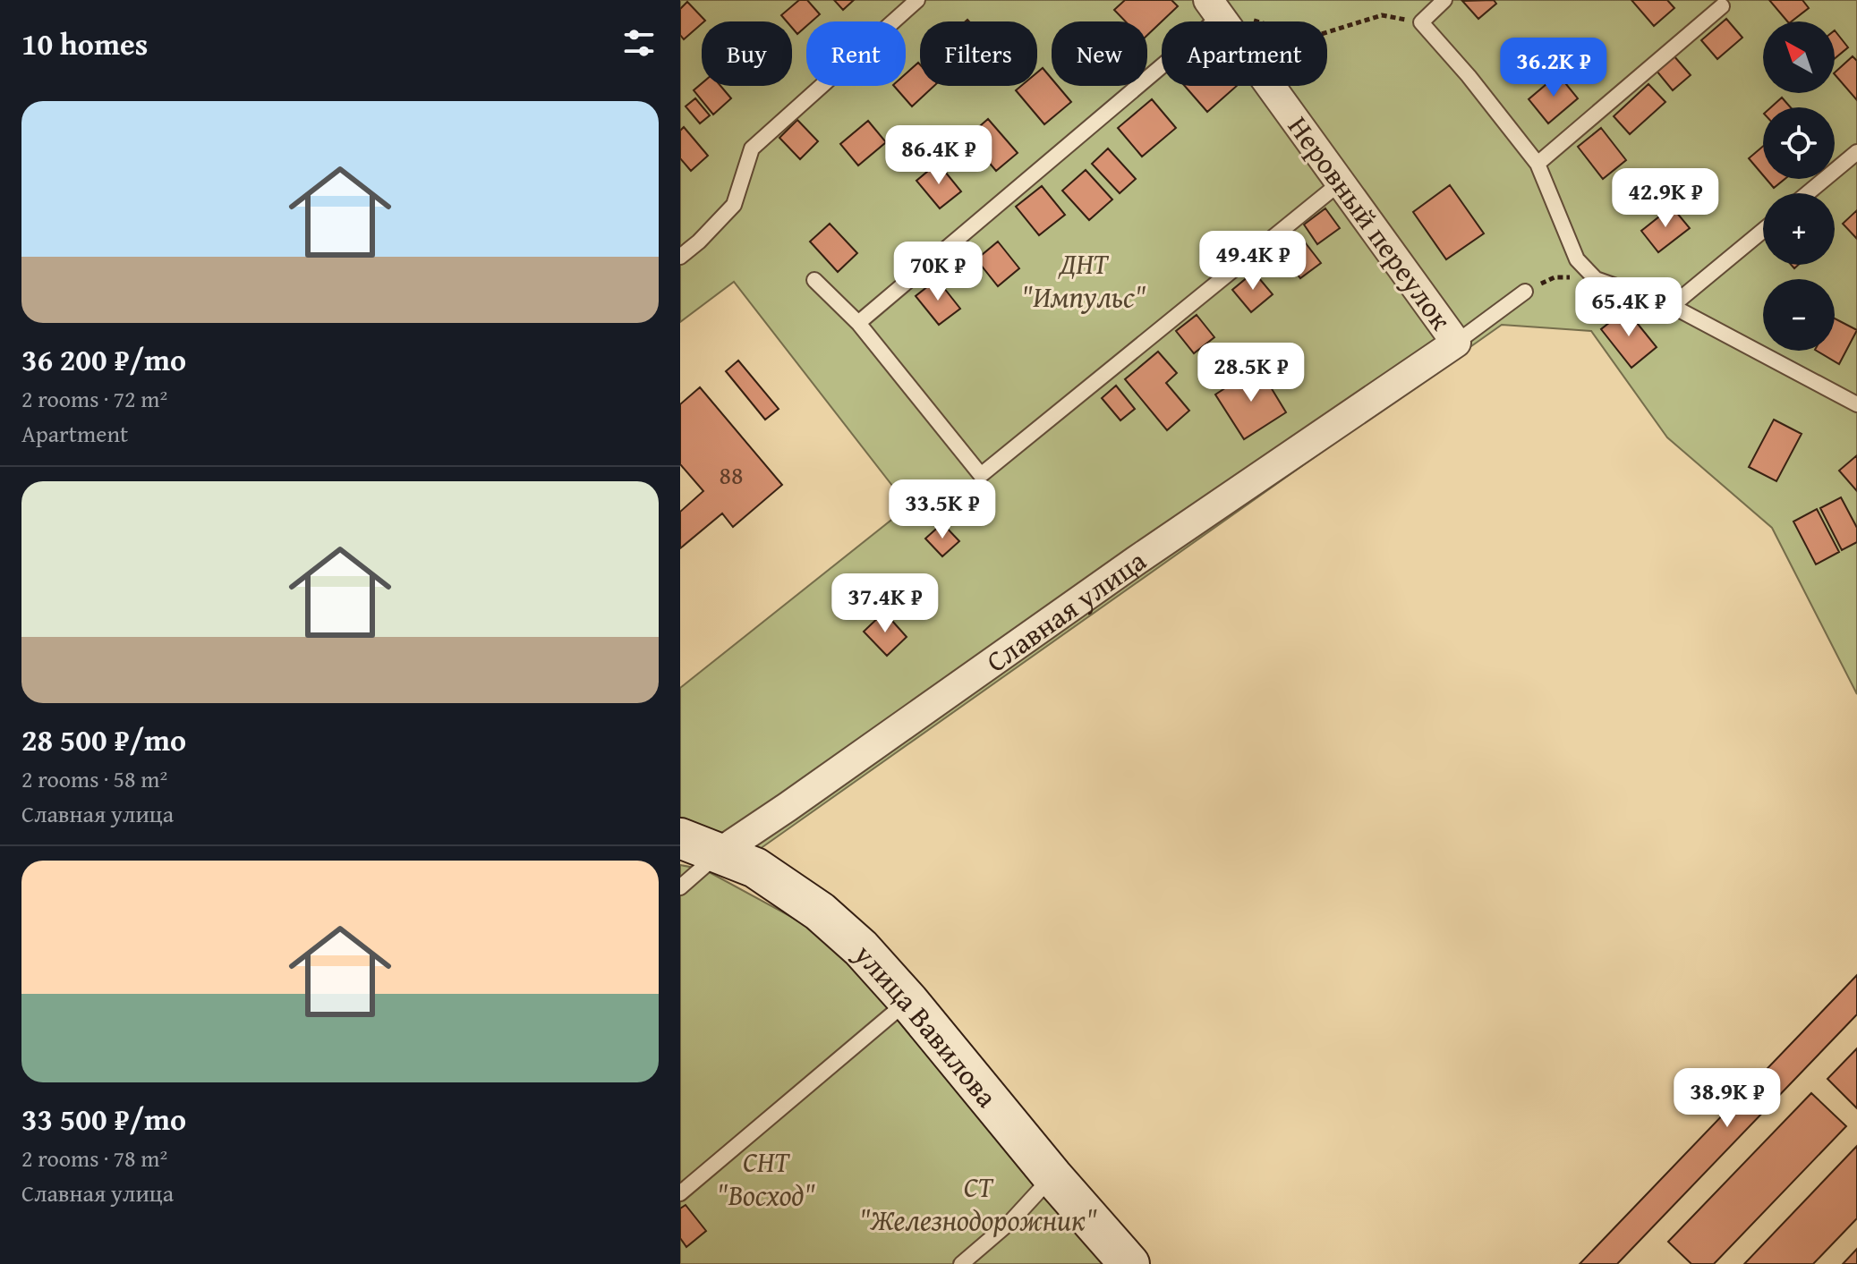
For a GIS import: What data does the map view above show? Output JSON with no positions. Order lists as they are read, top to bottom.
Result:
{
  "streets": {
    "street": ["Неровный переулок", "Славная улица", "улица Вавилова"]
  },
  "crossings": [
    ["Неровный переулок", "Славная улица"],
    ["Славная улица", "улица Вавилова"]
  ],
  "parks": ["ДНТ \"Импульс\"", "СНТ \"Восход\"", "СТ \"Железнодорожник\""],
  "house_numbers": ["88"],
  "north": "top left",
  "page": {
    "heading": "10 homes",
    "map_buttons": ["+", "−"],
    "chip": [
      "Buy",
      "Rent",
      "Filters",
      "New",
      "Apartment"
    ],
    "price": [
      "36.2K ₽",
      "86.4K ₽",
      "42.9K ₽",
      "49.4K ₽",
      "70K ₽",
      "65.4K ₽",
      "28.5K ₽",
      "33.5K ₽",
      "37.4K ₽",
      "38.9K ₽"
    ],
    "list": [
      {
        "name": "36 200 ₽/mo",
        "note": "2 rooms · 72 m² · Apartment"
      },
      {
        "name": "28 500 ₽/mo",
        "note": "2 rooms · 58 m² · Славная улица"
      },
      {
        "name": "33 500 ₽/mo",
        "note": "2 rooms · 78 m² · Славная улица"
      }
    ]
  }
}
